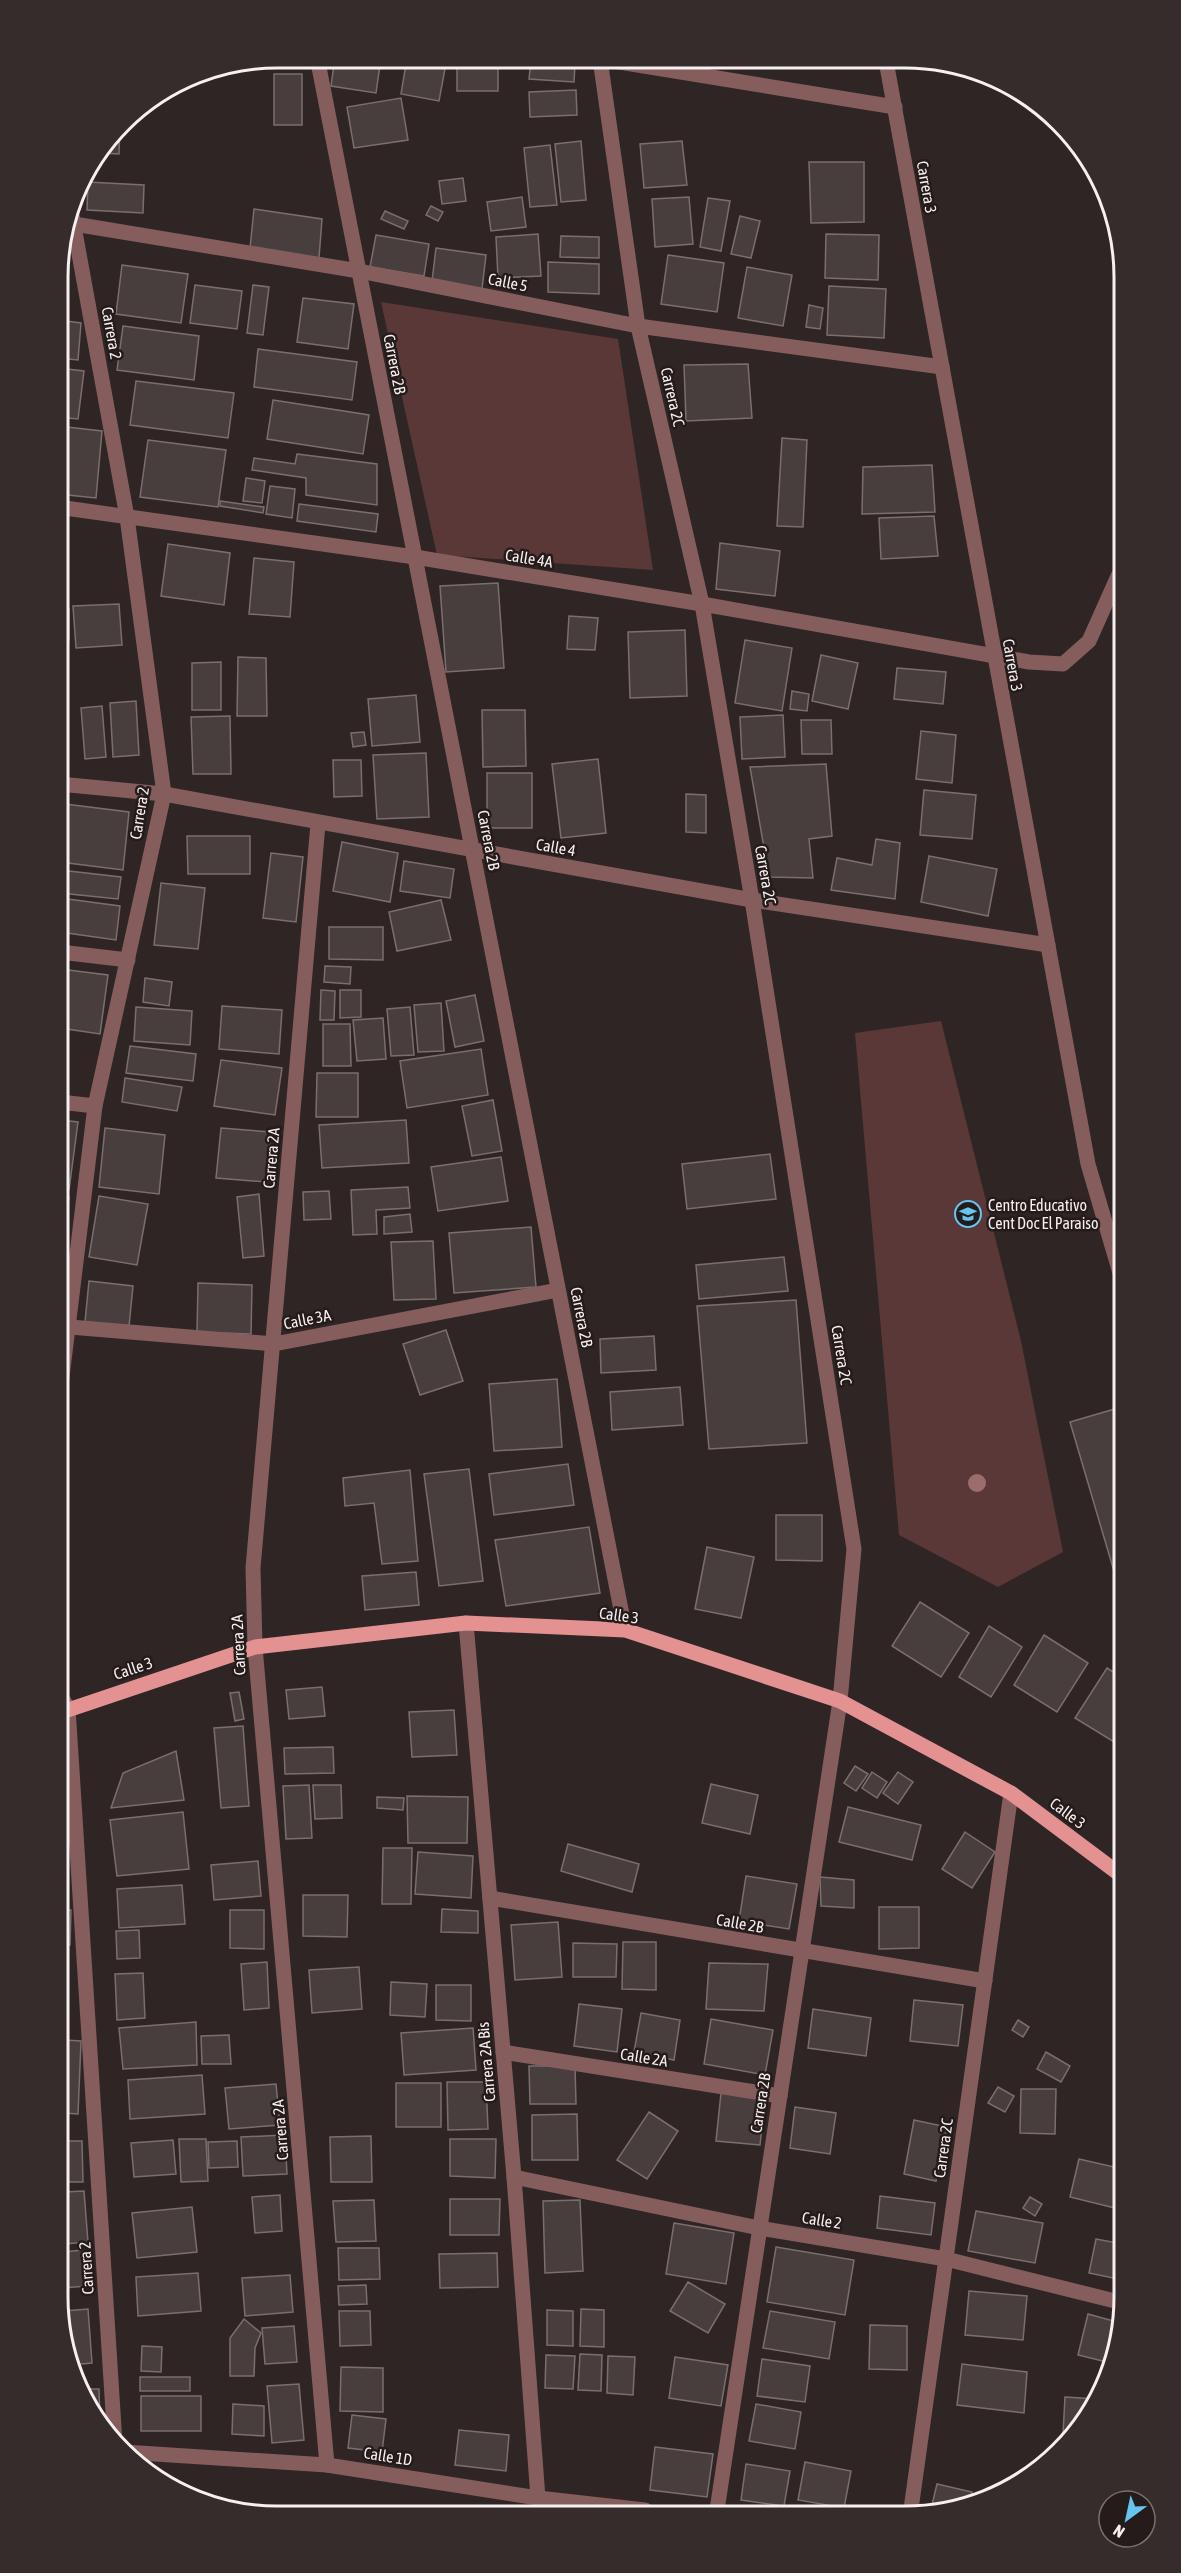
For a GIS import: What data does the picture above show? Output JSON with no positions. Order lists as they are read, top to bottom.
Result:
{
  "streets": {
    "main road": ["Calle 3"],
    "street": [
      "Carrera 3",
      "Calle 5",
      "Carrera 2",
      "Carrera 2B",
      "Carrera 2C",
      "Calle 4A",
      "Calle 4",
      "Carrera 2A",
      "Calle 3A",
      "Calle 2B",
      "Calle 2A",
      "Carrera 2A Bis",
      "Calle 2",
      "Calle 1D"
    ]
  },
  "crossings": [
    ["Carrera 3", "Calle 5"],
    ["Carrera 3", "Calle 4A"],
    ["Carrera 3", "Calle 4"],
    ["Calle 5", "Carrera 2B"],
    ["Calle 5", "Carrera 2C"],
    ["Carrera 2", "Calle 4A"],
    ["Carrera 2", "Calle 4"],
    ["Carrera 2B", "Carrera 2C"],
    ["Carrera 2B", "Calle 4A"],
    ["Carrera 2B", "Calle 4"],
    ["Carrera 2B", "Calle 3A"],
    ["Carrera 2B", "Calle 3"],
    ["Carrera 2B", "Calle 2B"],
    ["Carrera 2B", "Calle 2A"],
    ["Carrera 2B", "Calle 2"],
    ["Carrera 2C", "Calle 4A"],
    ["Carrera 2C", "Calle 4"],
    ["Carrera 2C", "Calle 3"],
    ["Carrera 2C", "Calle 2B"],
    ["Carrera 2C", "Calle 2"],
    ["Calle 4", "Carrera 2A"],
    ["Carrera 2A", "Calle 3A"],
    ["Carrera 2A", "Calle 3"],
    ["Carrera 2A", "Calle 1D"],
    ["Calle 3", "Carrera 2A Bis"],
    ["Calle 2B", "Carrera 2A Bis"],
    ["Calle 2A", "Carrera 2A Bis"],
    ["Carrera 2A Bis", "Calle 2"],
    ["Carrera 2A Bis", "Calle 1D"]
  ],
  "places": {
    "school or university": ["Centro Educativo Cent Doc El Paraiso"]
  },
  "north": "bottom left"
}
